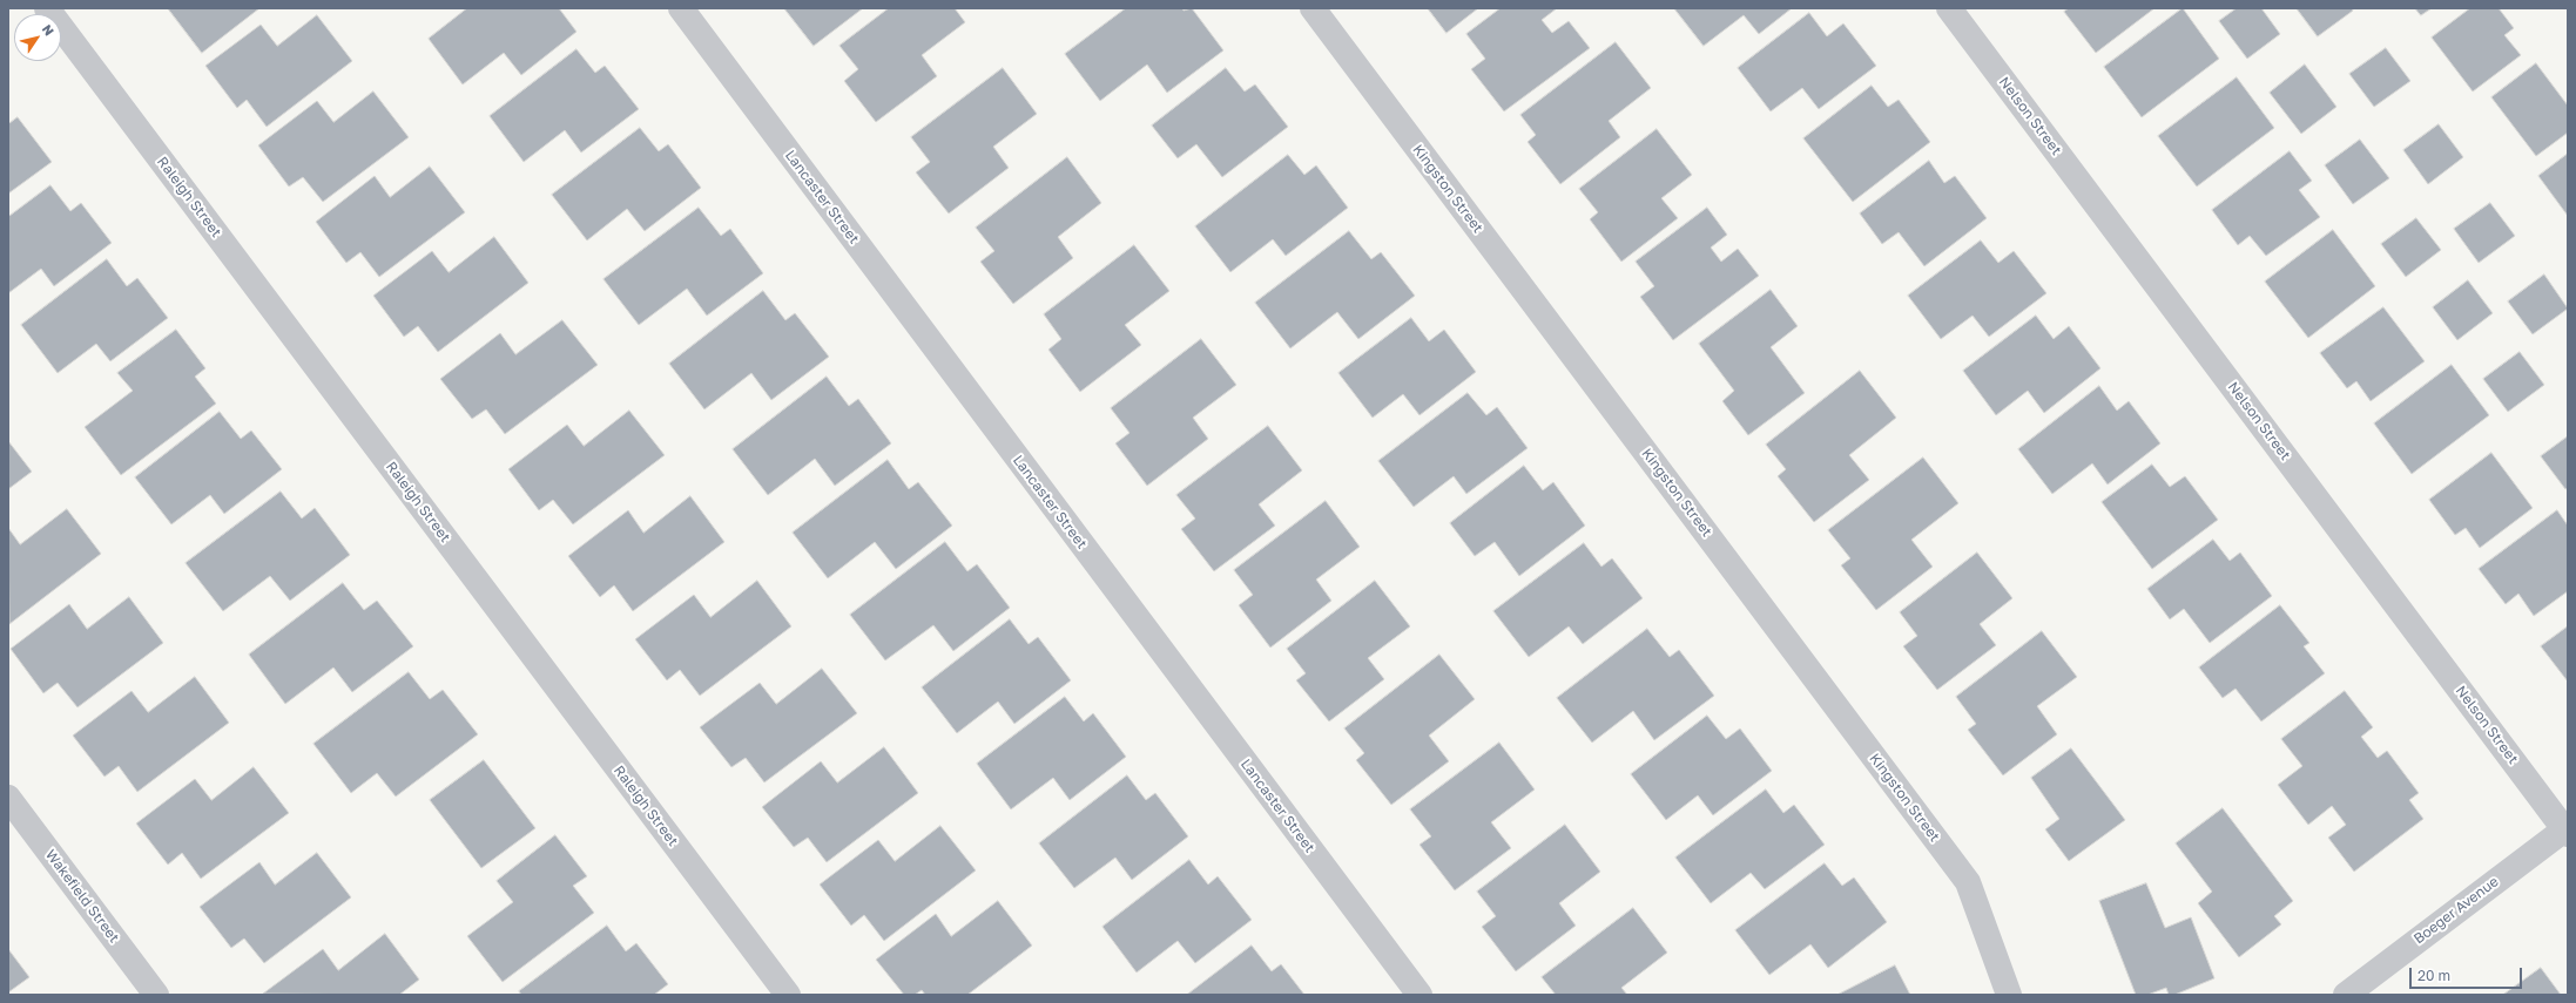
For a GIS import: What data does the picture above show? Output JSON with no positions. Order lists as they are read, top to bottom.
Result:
{
  "streets": {
    "street": [
      "Nelson Street",
      "Kingston Street",
      "Raleigh Street",
      "Lancaster Street",
      "Wakefield Street",
      "Boeger Avenue"
    ]
  },
  "crossings": [
    ["Nelson Street", "Boeger Avenue"]
  ],
  "scale_bar": "20 m",
  "north": "top right"
}
